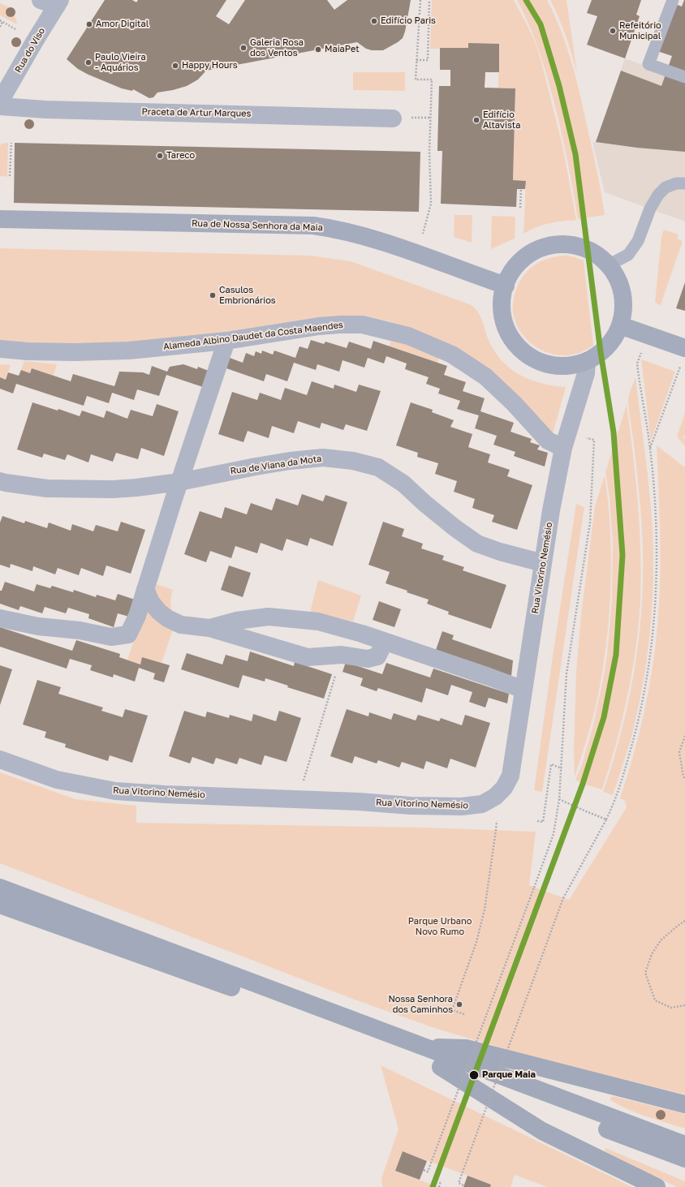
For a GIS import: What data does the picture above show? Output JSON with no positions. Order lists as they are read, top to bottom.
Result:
{
  "streets": {
    "street": [
      "Rua do Viso",
      "Praceta de Artur Marques",
      "Rua de Nossa Senhora da Maia",
      "Alameda Albino Daudet da Costa Maendes",
      "Rua de Viana da Mota",
      "Rua Vitorino Nemésio"
    ]
  },
  "crossings": [
    ["Alameda Albino Daudet da Costa Maendes", "Rua Vitorino Nemésio"],
    ["Rua de Viana da Mota", "Rua Vitorino Nemésio"]
  ],
  "parks": ["Parque Urbano Novo Rumo"],
  "places": [
    "Edifício Paris",
    "Amor Digital",
    "Refeitório Municipal",
    "Galeria Rosa dos Ventos",
    "MaiaPet",
    "Paulo Vieira - Aquários",
    "Happy Hours",
    "Edifício Altavista",
    "Tareco",
    "Casulos Embrionários",
    "Nossa Senhora dos Caminhos",
    "Parque Maia"
  ]
}
